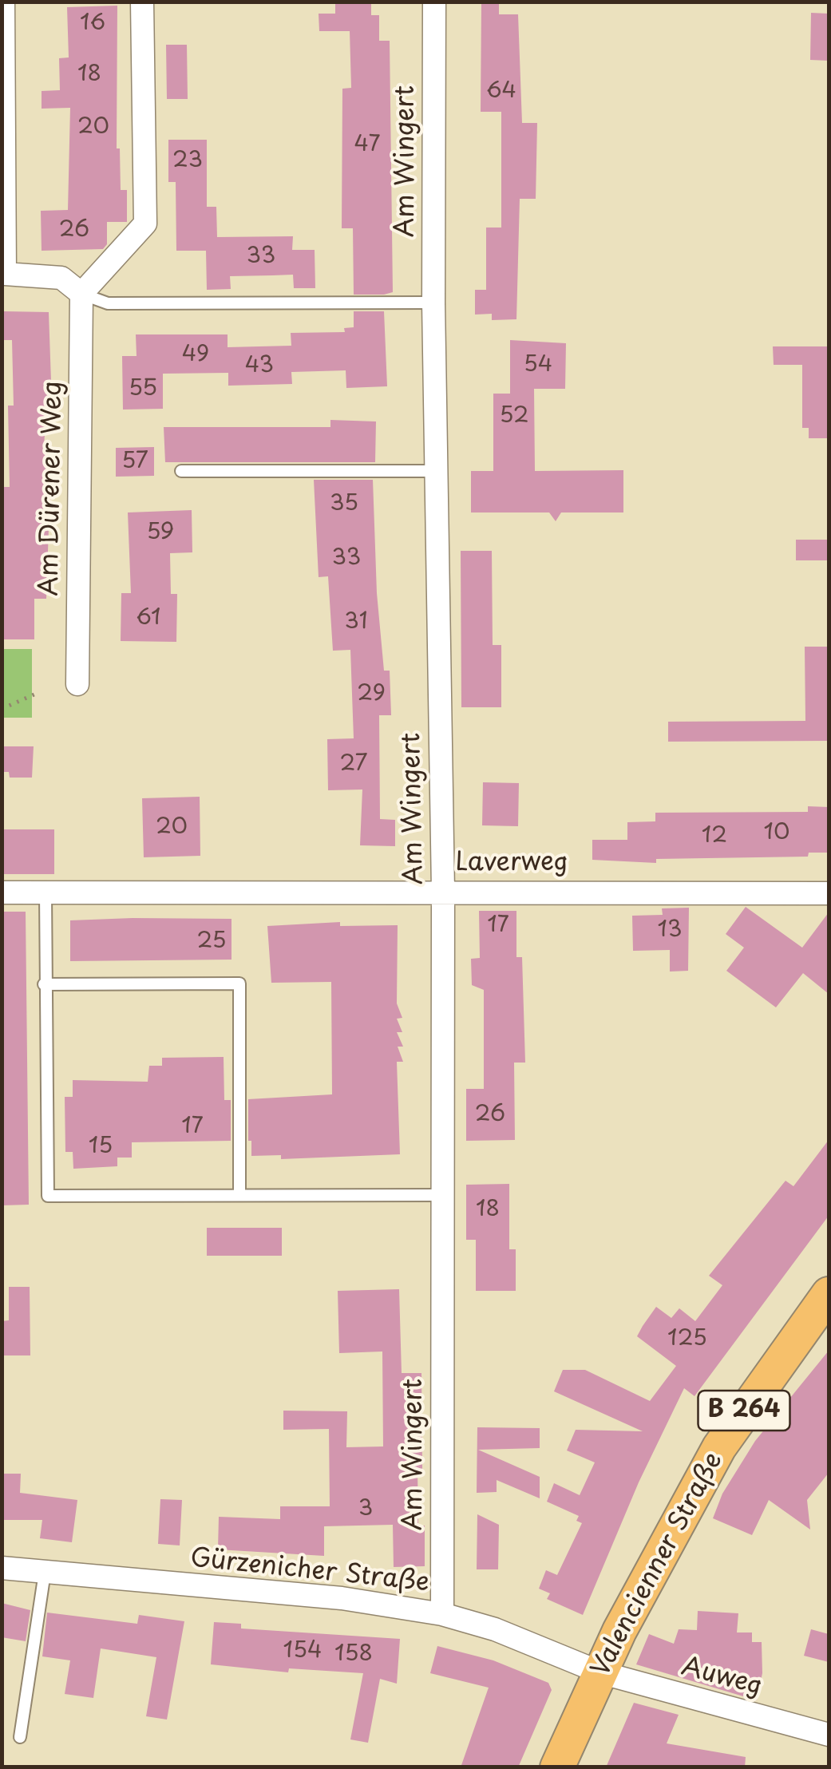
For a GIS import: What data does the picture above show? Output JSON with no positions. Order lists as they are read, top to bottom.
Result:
{
  "streets": {
    "main road": ["B 264", "Valencienner Straße"],
    "street": [
      "Am Wingert",
      "Am Dürener Weg",
      "Laverweg",
      "Gürzenicher Straße",
      "Auweg"
    ]
  },
  "crossings": [
    ["Am Wingert", "Laverweg"],
    ["Am Wingert", "Gürzenicher Straße"],
    ["Valencienner Straße", "Gürzenicher Straße"],
    ["Valencienner Straße", "Auweg"],
    ["Gürzenicher Straße", "Auweg"]
  ],
  "house_numbers": [
    "16",
    "18",
    "64",
    "20",
    "47",
    "23",
    "26",
    "33",
    "49",
    "54",
    "43",
    "55",
    "52",
    "57",
    "35",
    "59",
    "33",
    "61",
    "31",
    "29",
    "27",
    "20",
    "10",
    "12",
    "17",
    "13",
    "25",
    "26",
    "17",
    "15",
    "18",
    "125",
    "3",
    "154",
    "158"
  ]
}
